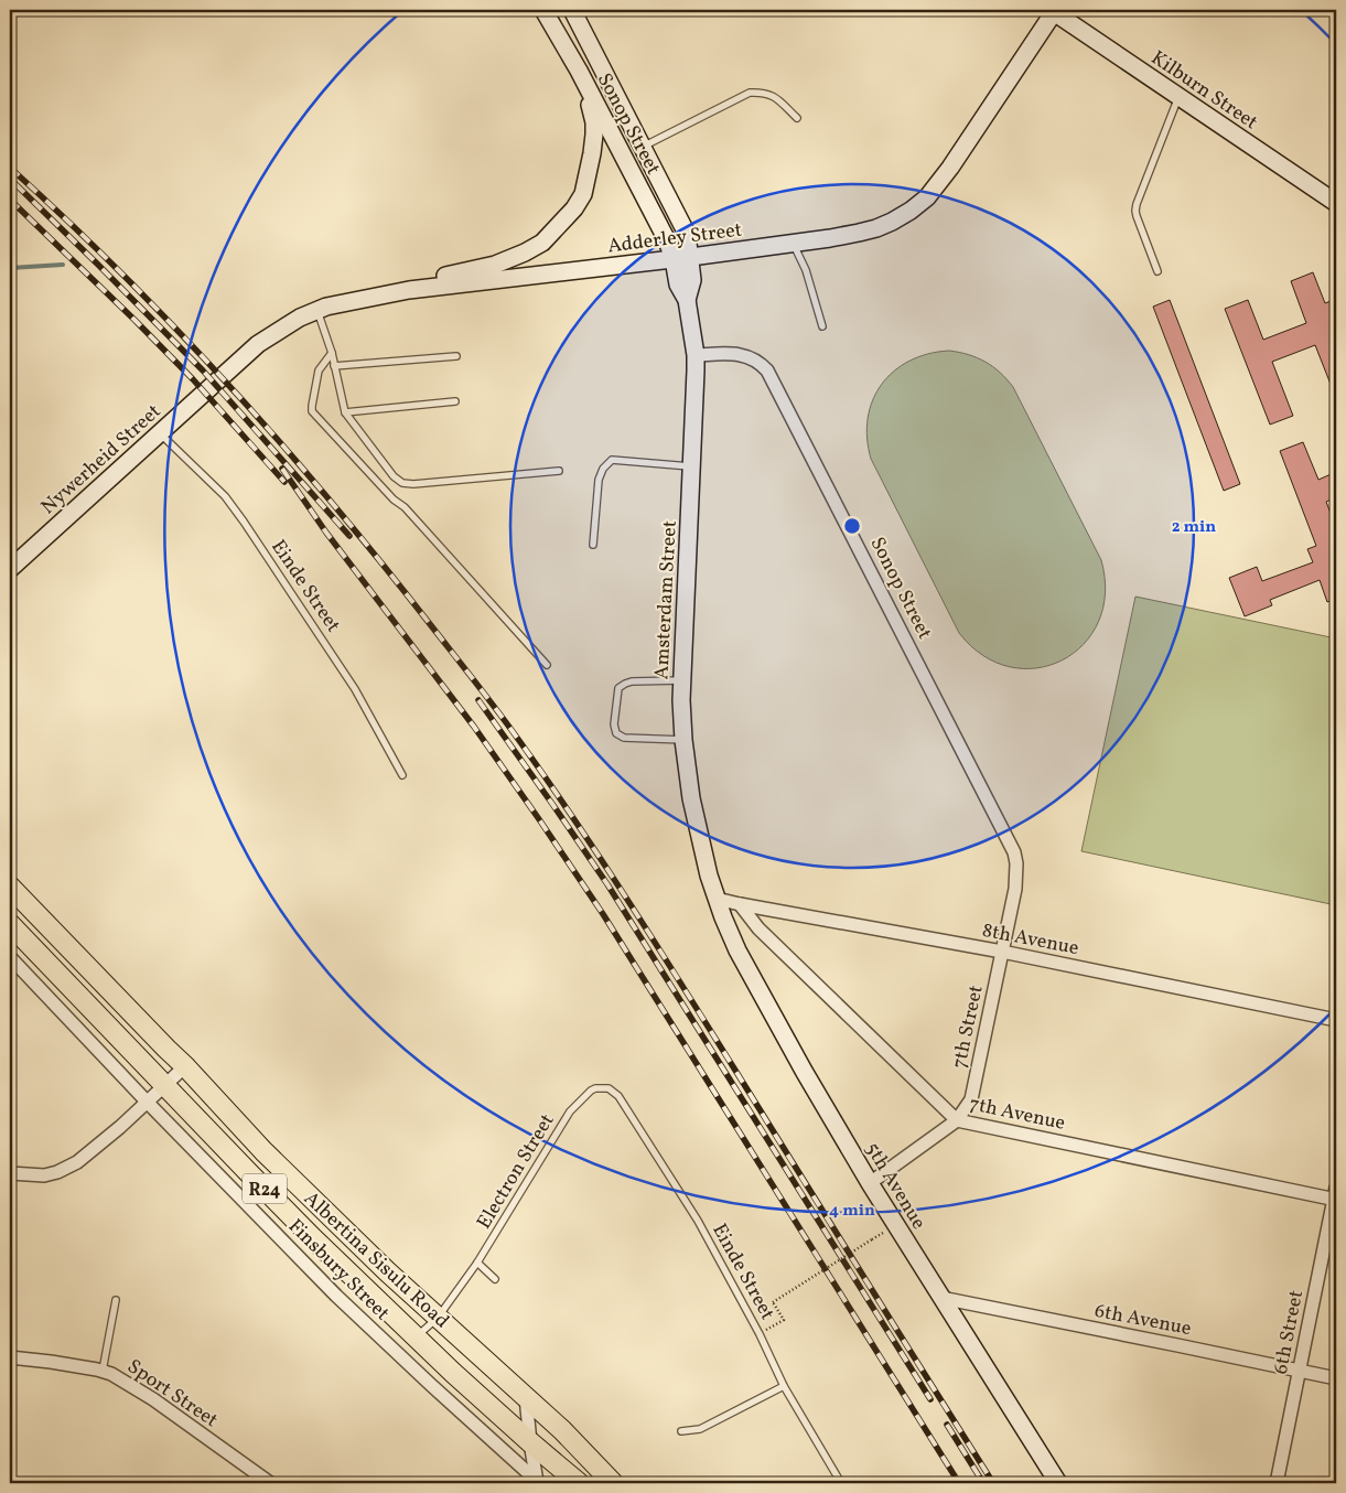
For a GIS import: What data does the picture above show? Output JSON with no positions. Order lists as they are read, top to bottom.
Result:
{
  "streets": {
    "main road": ["R24", "Albertina Sisulu Road"],
    "street": [
      "Kilburn Street",
      "Sonop Street",
      "Adderley Street",
      "Nywerheid Street",
      "Amsterdam Street",
      "8th Avenue",
      "7th Street",
      "7th Avenue",
      "5th Avenue",
      "Finsbury Street",
      "6th Avenue",
      "6th Street",
      "Sport Street"
    ],
    "lane": ["Einde Street", "Electron Street"]
  },
  "crossings": [
    ["Kilburn Street", "Adderley Street"],
    ["Sonop Street", "Adderley Street"],
    ["Sonop Street", "Amsterdam Street"],
    ["Sonop Street", "7th Street"],
    ["Adderley Street", "Nywerheid Street"],
    ["Adderley Street", "Amsterdam Street"],
    ["Nywerheid Street", "Einde Street"],
    ["Einde Street", "Electron Street"],
    ["Amsterdam Street", "8th Avenue"],
    ["Amsterdam Street", "5th Avenue"],
    ["8th Avenue", "7th Street"],
    ["8th Avenue", "7th Avenue"],
    ["8th Avenue", "5th Avenue"],
    ["7th Street", "7th Avenue"],
    ["7th Street", "5th Avenue"],
    ["7th Avenue", "6th Street"],
    ["Electron Street", "Albertina Sisulu Road"],
    ["5th Avenue", "6th Avenue"],
    ["6th Avenue", "6th Street"]
  ],
  "rings": ["2 min", "4 min"]
}
